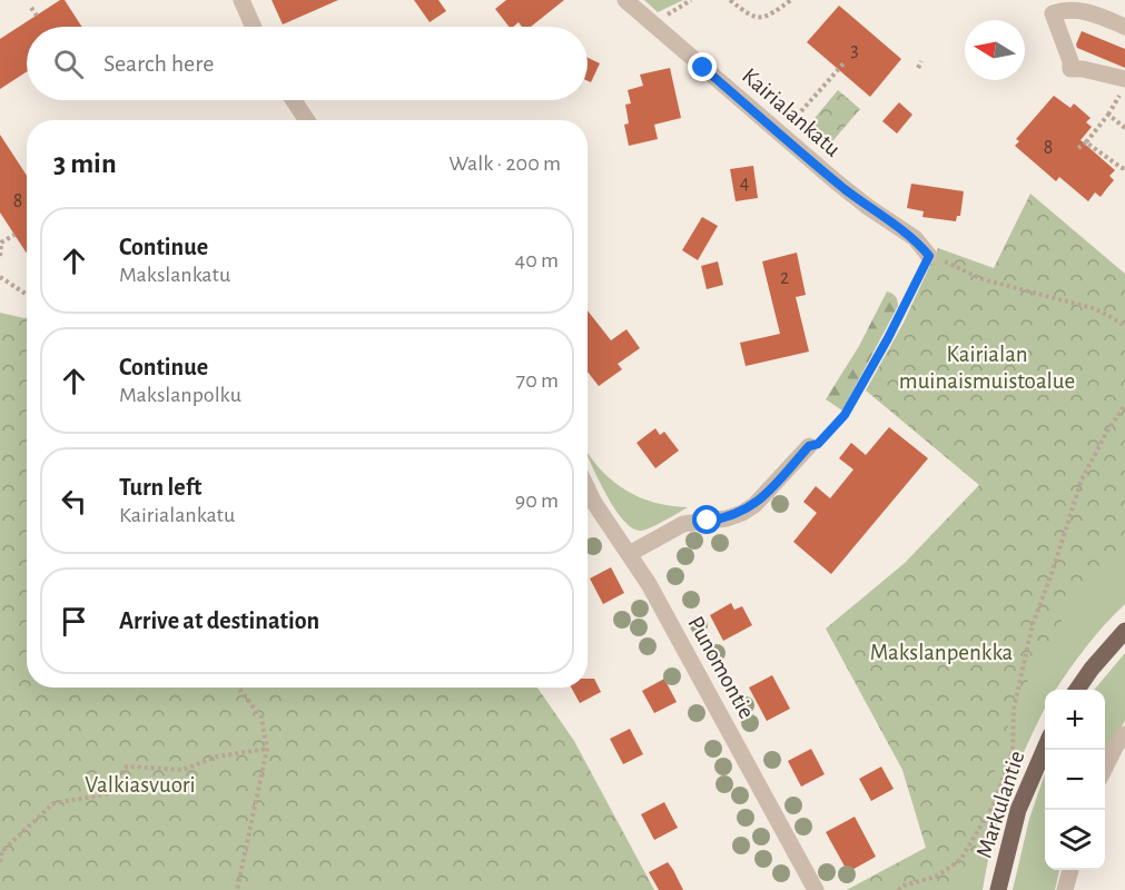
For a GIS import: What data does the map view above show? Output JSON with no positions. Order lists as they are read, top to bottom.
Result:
{
  "streets": {
    "main road": ["Markulantie"],
    "street": ["Kairialankatu", "Punomontie"]
  },
  "parks": ["Kairialan muinaismuistoalue", "Makslanpenkka", "Valkiasvuori"],
  "house_numbers": [
    "3",
    "8",
    "4",
    "8",
    "2"
  ],
  "north": "left",
  "page": {
    "search": "Search here",
    "heading": ["3 min", "Walk · 200 m"],
    "list": [
      ["Continue", "Makslankatu", "40 m"],
      ["Continue", "Makslanpolku", "70 m"],
      ["Turn left", "Kairialankatu", "90 m"],
      "Arrive at destination"
    ],
    "map_buttons": ["+", "−"]
  }
}
